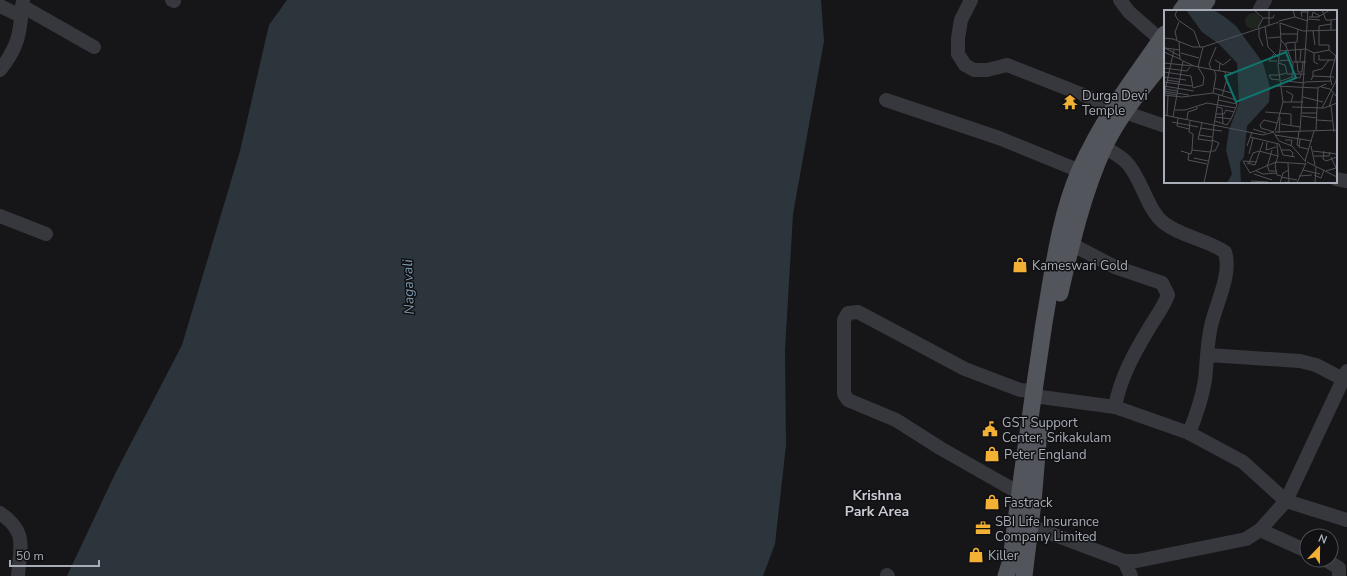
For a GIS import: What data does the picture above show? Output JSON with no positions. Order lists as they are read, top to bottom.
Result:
{
  "districts": ["Krishna Park Area"],
  "water": ["Nagavali"],
  "places": {
    "temple": ["Durga Devi Temple"],
    "shop": [
      "Kameswari Gold",
      "Peter England",
      "Fastrack",
      "Killer"
    ],
    "public building": ["GST Support Center, Srikakulam"],
    "office": ["SBI Life Insurance Company Limited"]
  },
  "scale_bar": "50 m",
  "north": "top"
}
